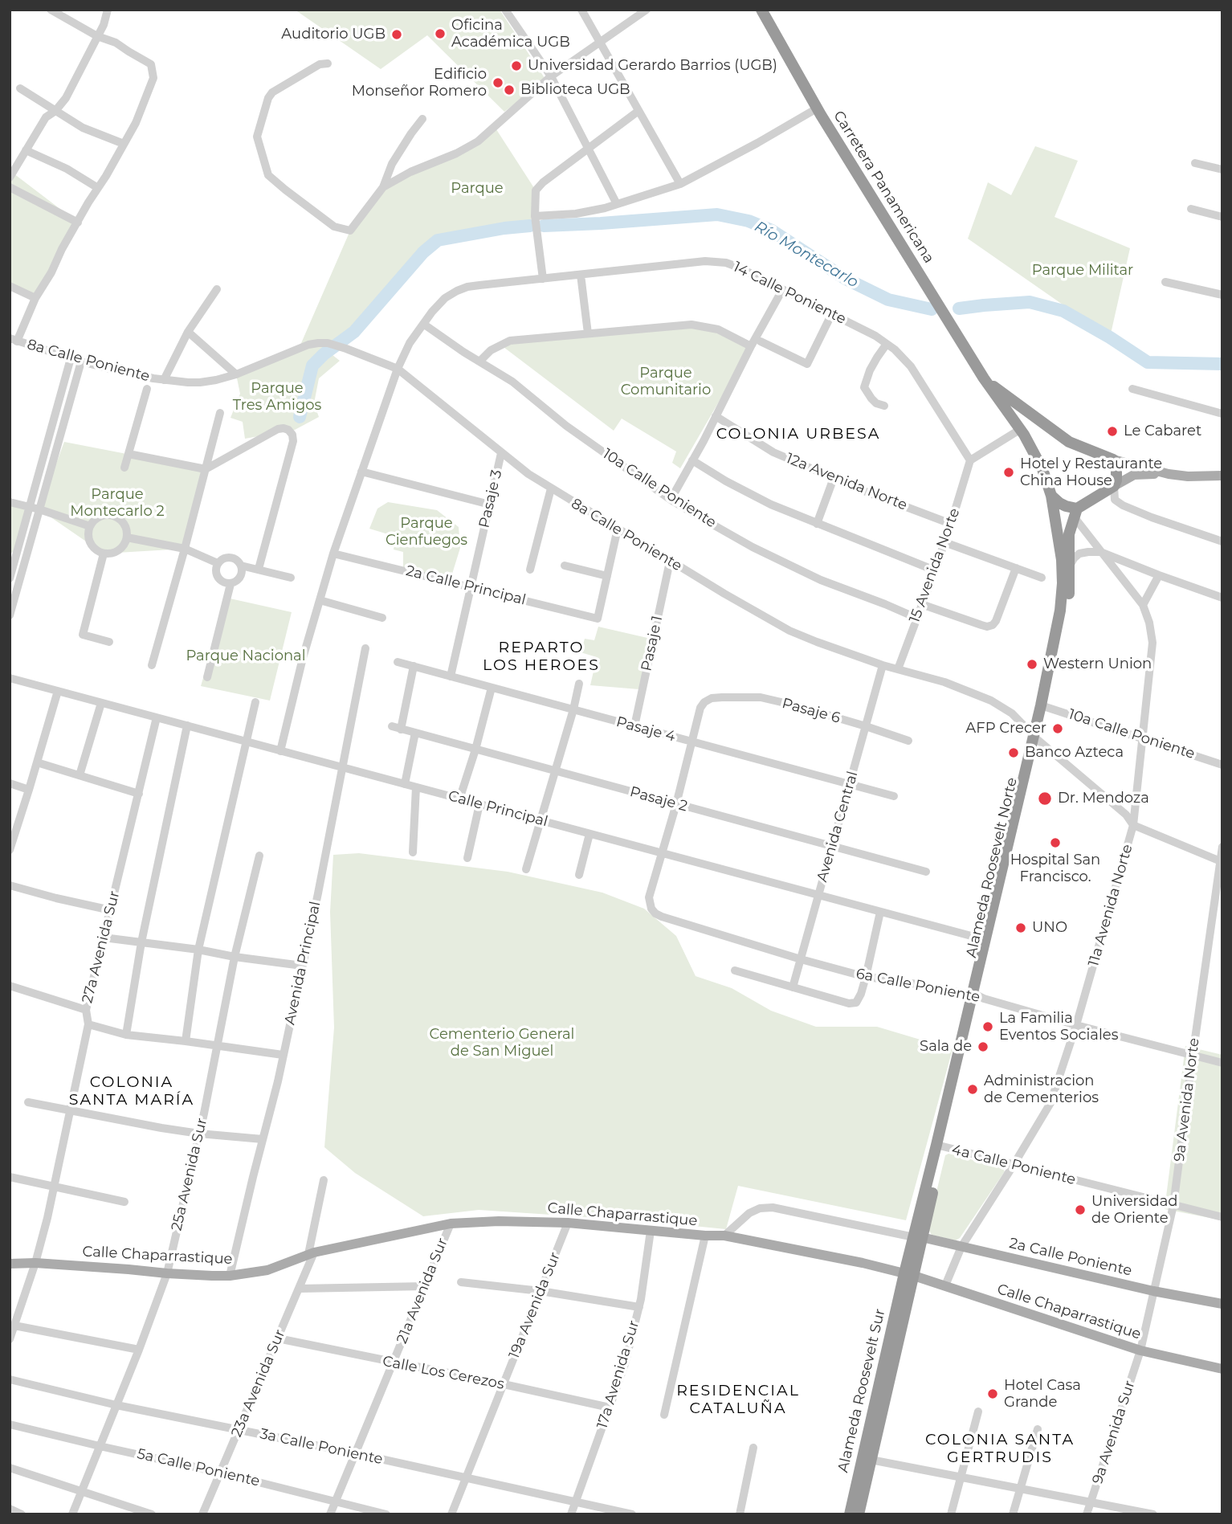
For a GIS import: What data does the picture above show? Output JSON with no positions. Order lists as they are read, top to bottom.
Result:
{
  "streets": {
    "highway": ["Carretera Panamericana", "Alameda Roosevelt Norte", "Alameda Roosevelt Sur"],
    "main road": ["Calle Chaparrastique", "2a Calle Poniente"],
    "street": [
      "14 Calle Poniente",
      "8a Calle Poniente",
      "12a Avenida Norte",
      "10a Calle Poniente",
      "Pasaje 3",
      "15 Avenida Norte",
      "2a Calle Principal",
      "Pasaje 1",
      "Pasaje 6",
      "Pasaje 4",
      "Pasaje 2",
      "Calle Principal",
      "Avenida Central",
      "11a Avenida Norte",
      "27a Avenida Sur",
      "Avenida Principal",
      "6a Calle Poniente",
      "9a Avenida Norte",
      "4a Calle Poniente",
      "25a Avenida Sur",
      "21a Avenida Sur",
      "19a Avenida Sur",
      "Calle Los Cerezos",
      "17a Avenida Sur",
      "23a Avenida Sur",
      "9a Avenida Sur",
      "3a Calle Poniente",
      "5a Calle Poniente"
    ]
  },
  "crossings": [
    ["Carretera Panamericana", "Alameda Roosevelt Norte"],
    ["14 Calle Poniente", "10a Calle Poniente"],
    ["14 Calle Poniente", "15 Avenida Norte"],
    ["8a Calle Poniente", "Pasaje 3"],
    ["8a Calle Poniente", "15 Avenida Norte"],
    ["8a Calle Poniente", "Pasaje 1"],
    ["8a Calle Poniente", "Avenida Central"],
    ["8a Calle Poniente", "Alameda Roosevelt Norte"],
    ["8a Calle Poniente", "11a Avenida Norte"],
    ["8a Calle Poniente", "9a Avenida Norte"],
    ["12a Avenida Norte", "15 Avenida Norte"],
    ["10a Calle Poniente", "15 Avenida Norte"],
    ["10a Calle Poniente", "Alameda Roosevelt Norte"],
    ["10a Calle Poniente", "11a Avenida Norte"],
    ["Pasaje 3", "2a Calle Principal"],
    ["Pasaje 3", "Pasaje 4"],
    ["Pasaje 1", "Pasaje 4"],
    ["Pasaje 6", "Pasaje 4"],
    ["Pasaje 6", "Avenida Central"],
    ["Pasaje 4", "Avenida Central"],
    ["Pasaje 2", "Avenida Central"],
    ["Calle Principal", "Avenida Central"],
    ["Calle Principal", "Alameda Roosevelt Norte"],
    ["Calle Principal", "27a Avenida Sur"],
    ["Calle Principal", "Avenida Principal"],
    ["Calle Principal", "6a Calle Poniente"],
    ["Avenida Central", "6a Calle Poniente"],
    ["Alameda Roosevelt Norte", "11a Avenida Norte"],
    ["Alameda Roosevelt Norte", "6a Calle Poniente"],
    ["Alameda Roosevelt Norte", "4a Calle Poniente"],
    ["Alameda Roosevelt Norte", "Calle Chaparrastique"],
    ["Alameda Roosevelt Norte", "2a Calle Poniente"],
    ["Alameda Roosevelt Norte", "Alameda Roosevelt Sur"],
    ["11a Avenida Norte", "6a Calle Poniente"],
    ["11a Avenida Norte", "4a Calle Poniente"],
    ["11a Avenida Norte", "Calle Chaparrastique"],
    ["11a Avenida Norte", "2a Calle Poniente"],
    ["27a Avenida Sur", "Calle Chaparrastique"],
    ["Avenida Principal", "Calle Chaparrastique"],
    ["6a Calle Poniente", "9a Avenida Norte"],
    ["9a Avenida Norte", "4a Calle Poniente"],
    ["9a Avenida Norte", "Calle Chaparrastique"],
    ["9a Avenida Norte", "2a Calle Poniente"],
    ["9a Avenida Norte", "9a Avenida Sur"],
    ["25a Avenida Sur", "Calle Chaparrastique"],
    ["25a Avenida Sur", "3a Calle Poniente"],
    ["25a Avenida Sur", "5a Calle Poniente"],
    ["Calle Chaparrastique", "2a Calle Poniente"],
    ["Calle Chaparrastique", "21a Avenida Sur"],
    ["Calle Chaparrastique", "19a Avenida Sur"],
    ["Calle Chaparrastique", "17a Avenida Sur"],
    ["Calle Chaparrastique", "23a Avenida Sur"],
    ["Calle Chaparrastique", "Alameda Roosevelt Sur"],
    ["Calle Chaparrastique", "9a Avenida Sur"],
    ["21a Avenida Sur", "Calle Los Cerezos"],
    ["21a Avenida Sur", "3a Calle Poniente"],
    ["21a Avenida Sur", "5a Calle Poniente"],
    ["19a Avenida Sur", "Calle Los Cerezos"],
    ["19a Avenida Sur", "3a Calle Poniente"],
    ["Calle Los Cerezos", "17a Avenida Sur"],
    ["Calle Los Cerezos", "23a Avenida Sur"],
    ["17a Avenida Sur", "3a Calle Poniente"],
    ["23a Avenida Sur", "3a Calle Poniente"],
    ["23a Avenida Sur", "5a Calle Poniente"]
  ],
  "districts": [
    "COLONIA URBESA",
    "REPARTO LOS HEROES",
    "COLONIA SANTA MARÍA",
    "RESIDENCIAL CATALUÑA",
    "COLONIA SANTA GERTRUDIS"
  ],
  "water": ["Río Montecarlo"],
  "parks": [
    "Parque",
    "Parque Militar",
    "Parque Comunitario",
    "Parque Tres Amigos",
    "Parque Montecarlo 2",
    "Parque Cienfuegos",
    "Parque Nacional",
    "Cementerio General de San Miguel"
  ],
  "places": [
    "Oficina Académica UGB",
    "Auditorio UGB",
    "Universidad Gerardo Barrios (UGB)",
    "Edificio Monseñor Romero",
    "Biblioteca UGB",
    "Le Cabaret",
    "Hotel y Restaurante China House",
    "Western Union",
    "AFP Crecer",
    "Banco Azteca",
    "Dr. Mendoza",
    "Hospital San Francisco.",
    "UNO",
    "La Familia Eventos Sociales",
    "Sala de",
    "Administracion de Cementerios",
    "Universidad de Oriente",
    "Hotel Casa Grande"
  ]
}
